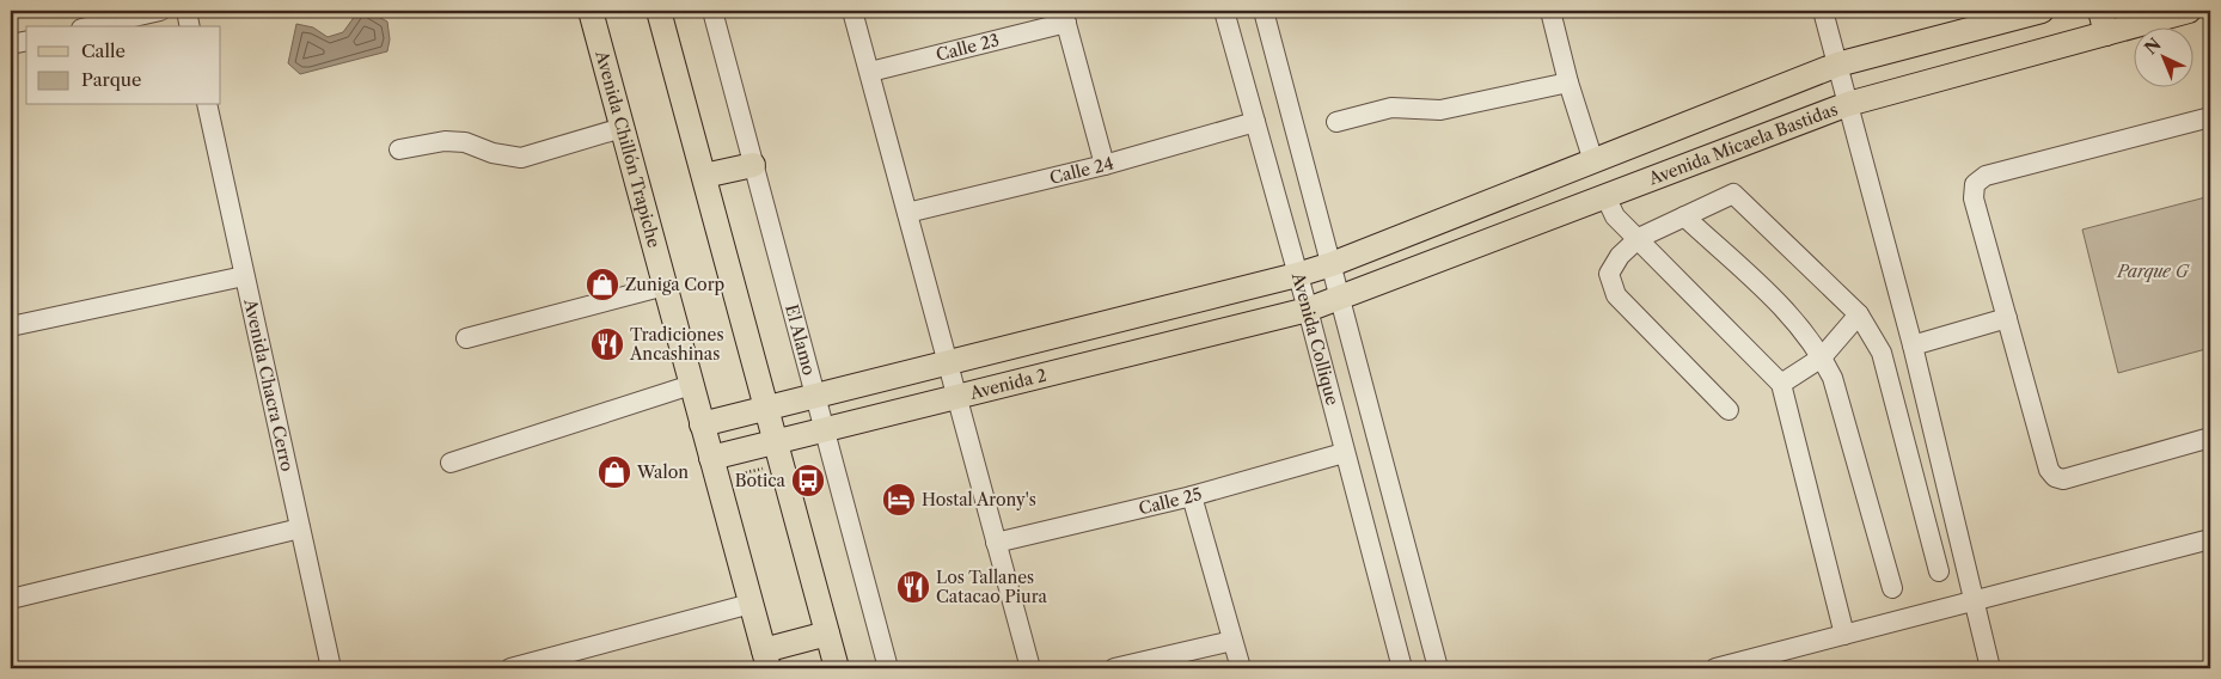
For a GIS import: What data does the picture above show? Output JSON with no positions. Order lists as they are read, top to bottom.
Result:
{
  "streets": {
    "main road": ["Avenida Micaela Bastidas", "Avenida Chillón Trapiche", "Avenida 2"],
    "street": [
      "Calle 23",
      "Calle 24",
      "El Alamo",
      "Avenida Collique",
      "Avenida Chacra Cerro",
      "Calle 25"
    ]
  },
  "crossings": [
    ["Avenida Micaela Bastidas", "Avenida Collique"],
    ["Avenida Micaela Bastidas", "Avenida 2"],
    ["Avenida Chillón Trapiche", "Avenida 2"],
    ["Calle 24", "Avenida Collique"],
    ["El Alamo", "Avenida 2"],
    ["Avenida Collique", "Avenida 2"],
    ["Avenida Collique", "Calle 25"]
  ],
  "parks": ["Parque G"],
  "places": {
    "shop": ["Zuniga Corp", "Walon"],
    "restaurant": ["Tradiciones Ancashinas", "Los Tallanes Catacao Piura"],
    "bus stop": ["Botica"],
    "hotel": ["Hostal Arony's"]
  },
  "legend": ["Calle", "Parque"],
  "north": "top left"
}
